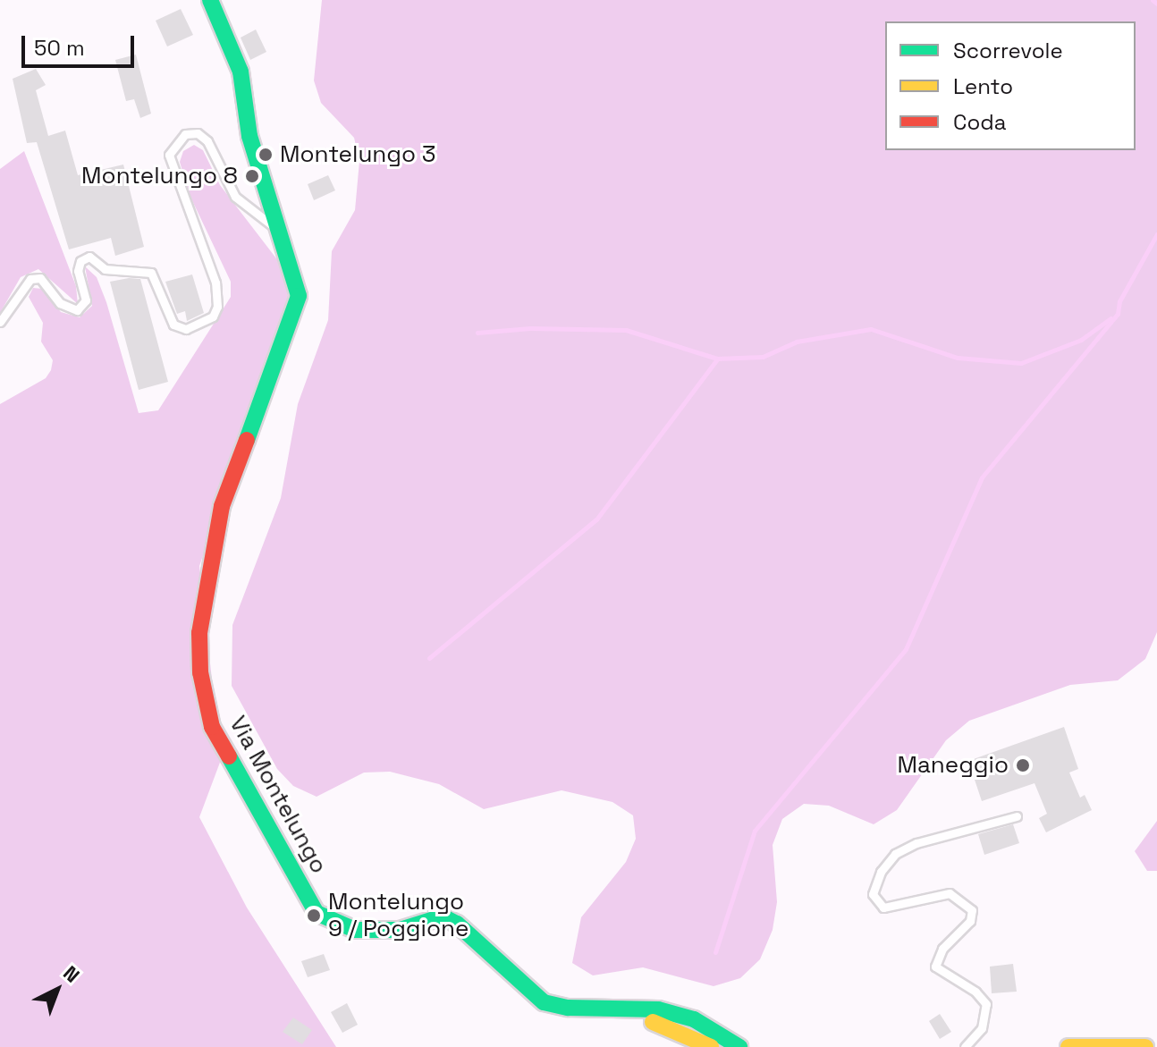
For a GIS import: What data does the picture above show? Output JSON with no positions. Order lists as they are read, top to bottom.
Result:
{
  "streets": {
    "street": ["Via Montelungo"]
  },
  "places": [
    "Montelungo 3",
    "Montelungo 8",
    "Maneggio",
    "Montelungo 9 / Poggione"
  ],
  "legend": ["Scorrevole", "Lento", "Coda"],
  "scale_bar": "50 m",
  "north": "top right"
}
